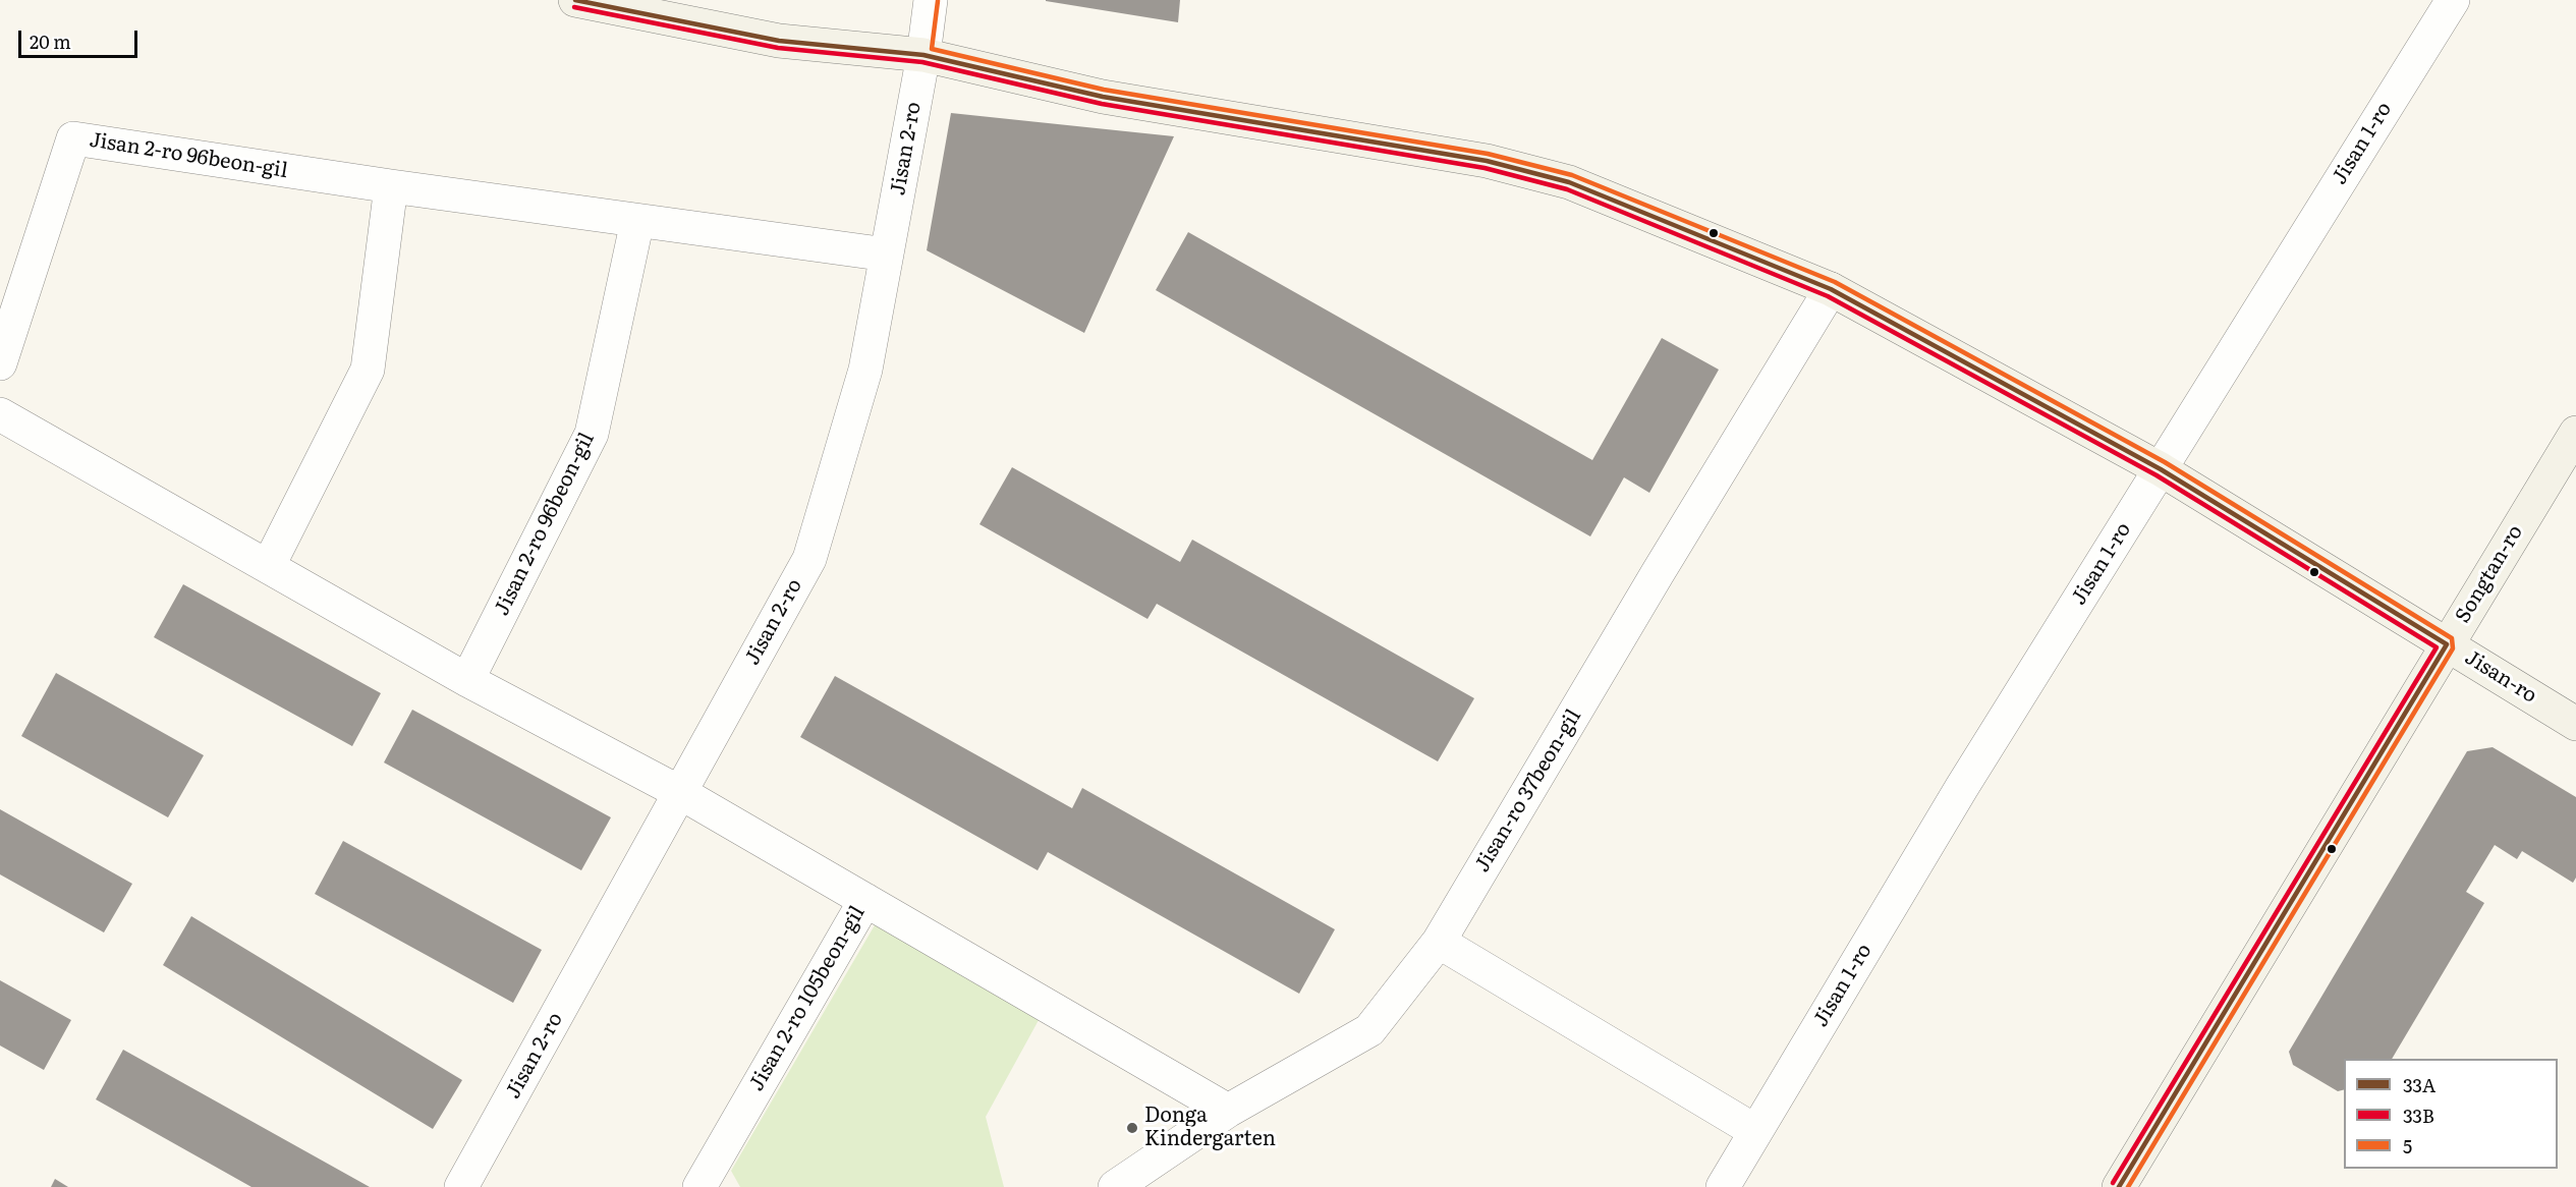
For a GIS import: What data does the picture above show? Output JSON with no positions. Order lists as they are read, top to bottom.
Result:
{
  "streets": {
    "main road": ["Songtan-ro", "Jisan-ro"],
    "street": [
      "Jisan 1-ro",
      "Jisan 2-ro",
      "Jisan 2-ro 96beon-gil",
      "Jisan-ro 37beon-gil",
      "Jisan 2-ro 105beon-gil"
    ]
  },
  "crossings": [
    ["Jisan 1-ro", "Jisan-ro"],
    ["Jisan 2-ro", "Jisan 2-ro 96beon-gil"],
    ["Jisan 2-ro", "Jisan-ro"],
    ["Jisan 2-ro", "Jisan 2-ro 105beon-gil"],
    ["Songtan-ro", "Jisan-ro"],
    ["Jisan-ro", "Jisan-ro 37beon-gil"]
  ],
  "places": ["Donga Kindergarten"],
  "lines": ["transit line 33A", "transit line 5", "transit line 33B"],
  "legend": ["33A", "33B", "5"],
  "scale_bar": "20 m"
}
